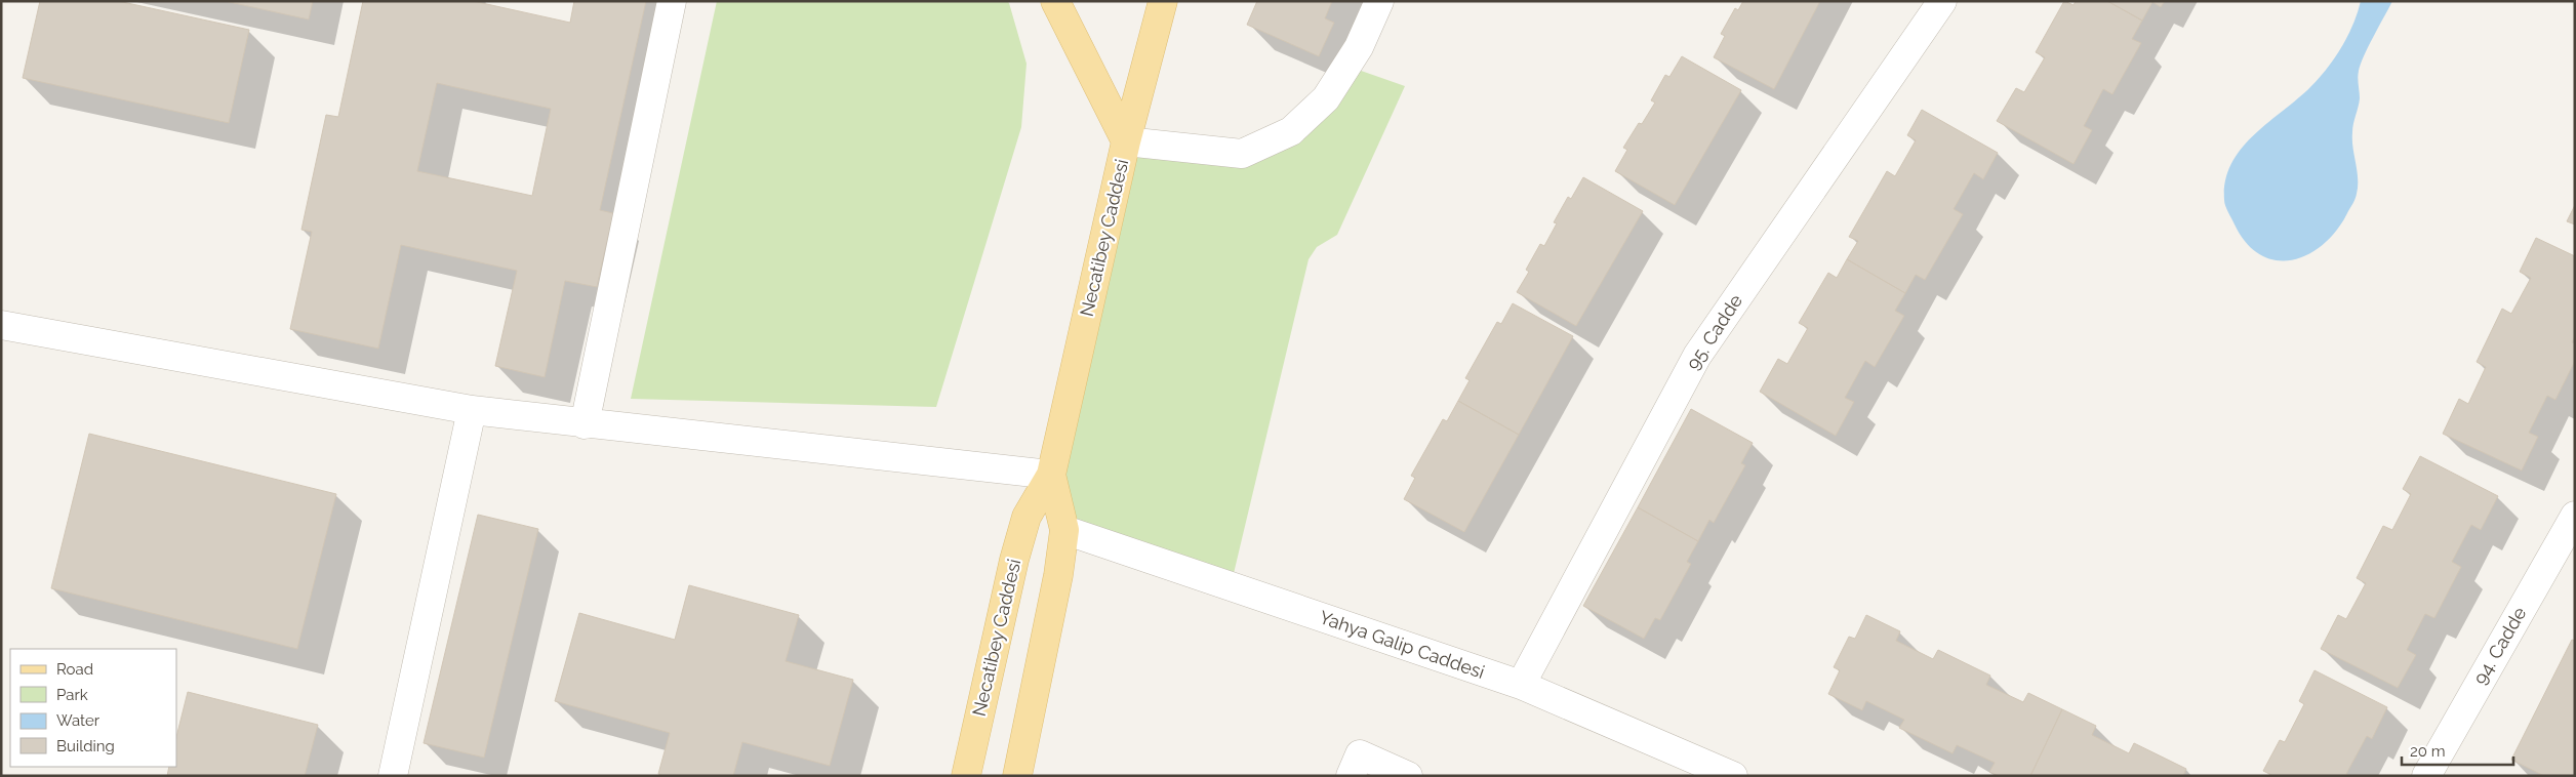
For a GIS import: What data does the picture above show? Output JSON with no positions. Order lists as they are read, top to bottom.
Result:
{
  "streets": {
    "main road": ["Necatibey Caddesi"],
    "street": ["95. Cadde", "Yahya Galip Caddesi", "94. Cadde"]
  },
  "crossings": [
    ["Necatibey Caddesi", "Yahya Galip Caddesi"],
    ["95. Cadde", "Yahya Galip Caddesi"]
  ],
  "legend": [
    "Road",
    "Park",
    "Water",
    "Building"
  ],
  "scale_bar": "20 m"
}
